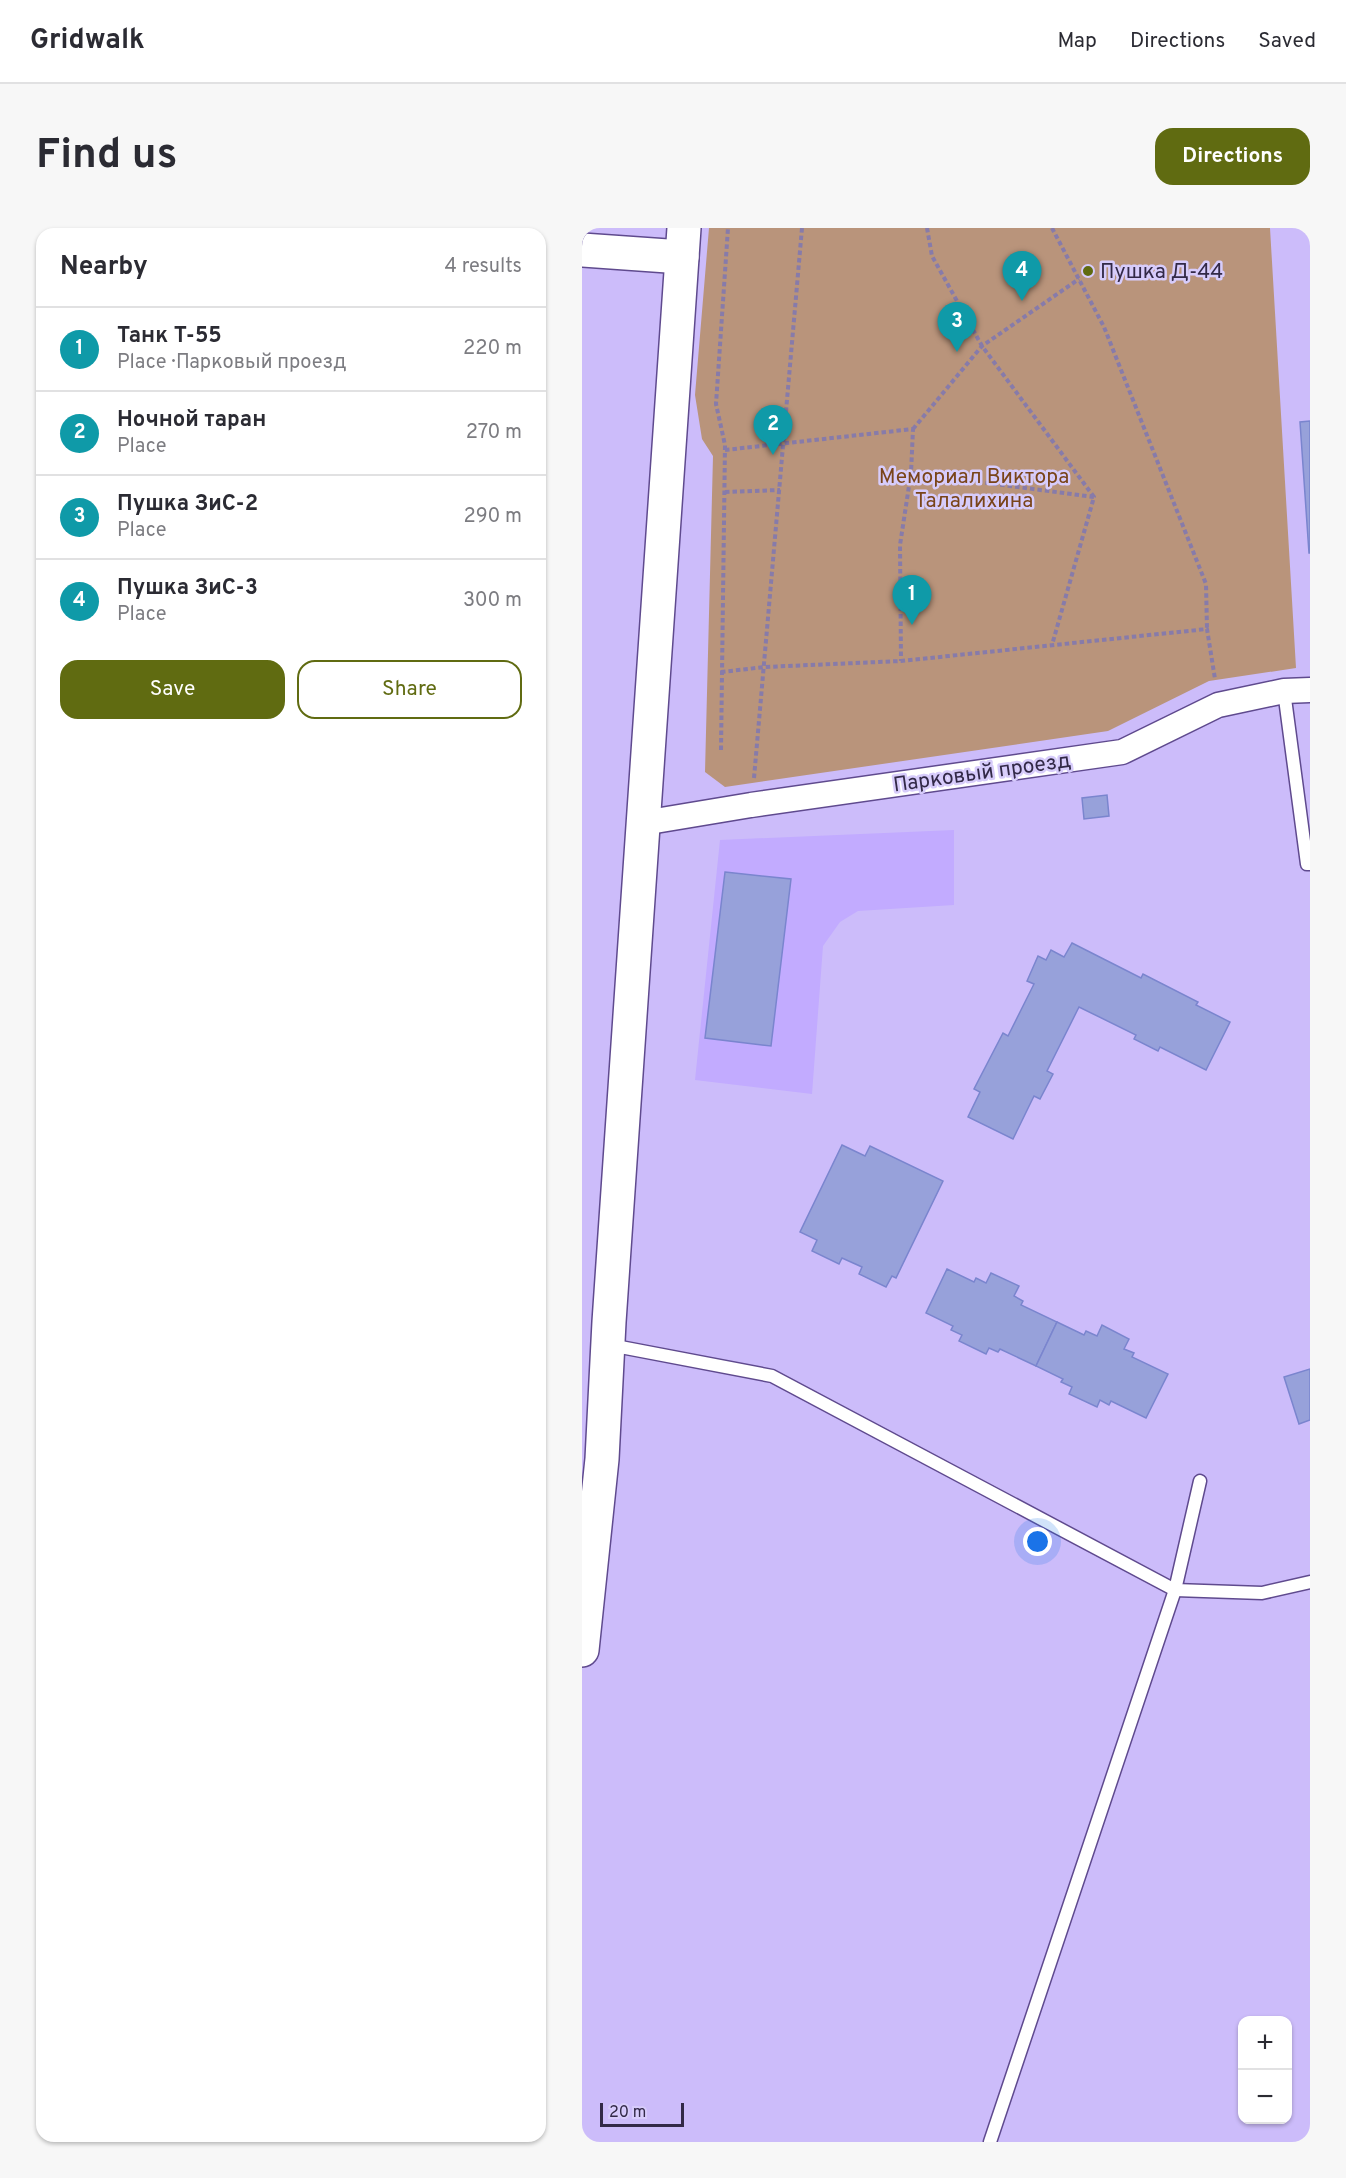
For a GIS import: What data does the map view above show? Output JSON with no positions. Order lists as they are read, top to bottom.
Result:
{
  "streets": {
    "street": ["Парковый проезд"]
  },
  "parks": ["Мемориал Виктора Талалихина"],
  "places": ["Пушка Д-44"],
  "scale_bar": "20 m",
  "page": {
    "header": "Gridwalk",
    "nav": ["Map", "Directions", "Saved"],
    "buttons": [
      "Directions",
      ["Save", "Share"]
    ],
    "title": "Find us",
    "heading": ["Nearby", "4 results"],
    "pins": [
      "4",
      "3",
      "2",
      "1"
    ],
    "list": [
      {
        "mark": "1",
        "name": "Танк Т-55",
        "note": "Place · Парковый проезд",
        "value": "220 m"
      },
      {
        "mark": "2",
        "name": "Ночной таран",
        "note": "Place",
        "value": "270 m"
      },
      {
        "mark": "3",
        "name": "Пушка ЗиС-2",
        "note": "Place",
        "value": "290 m"
      },
      {
        "mark": "4",
        "name": "Пушка ЗиС-3",
        "note": "Place",
        "value": "300 m"
      }
    ],
    "map_buttons": ["+", "−"],
    "scale": "20 m"
  }
}
